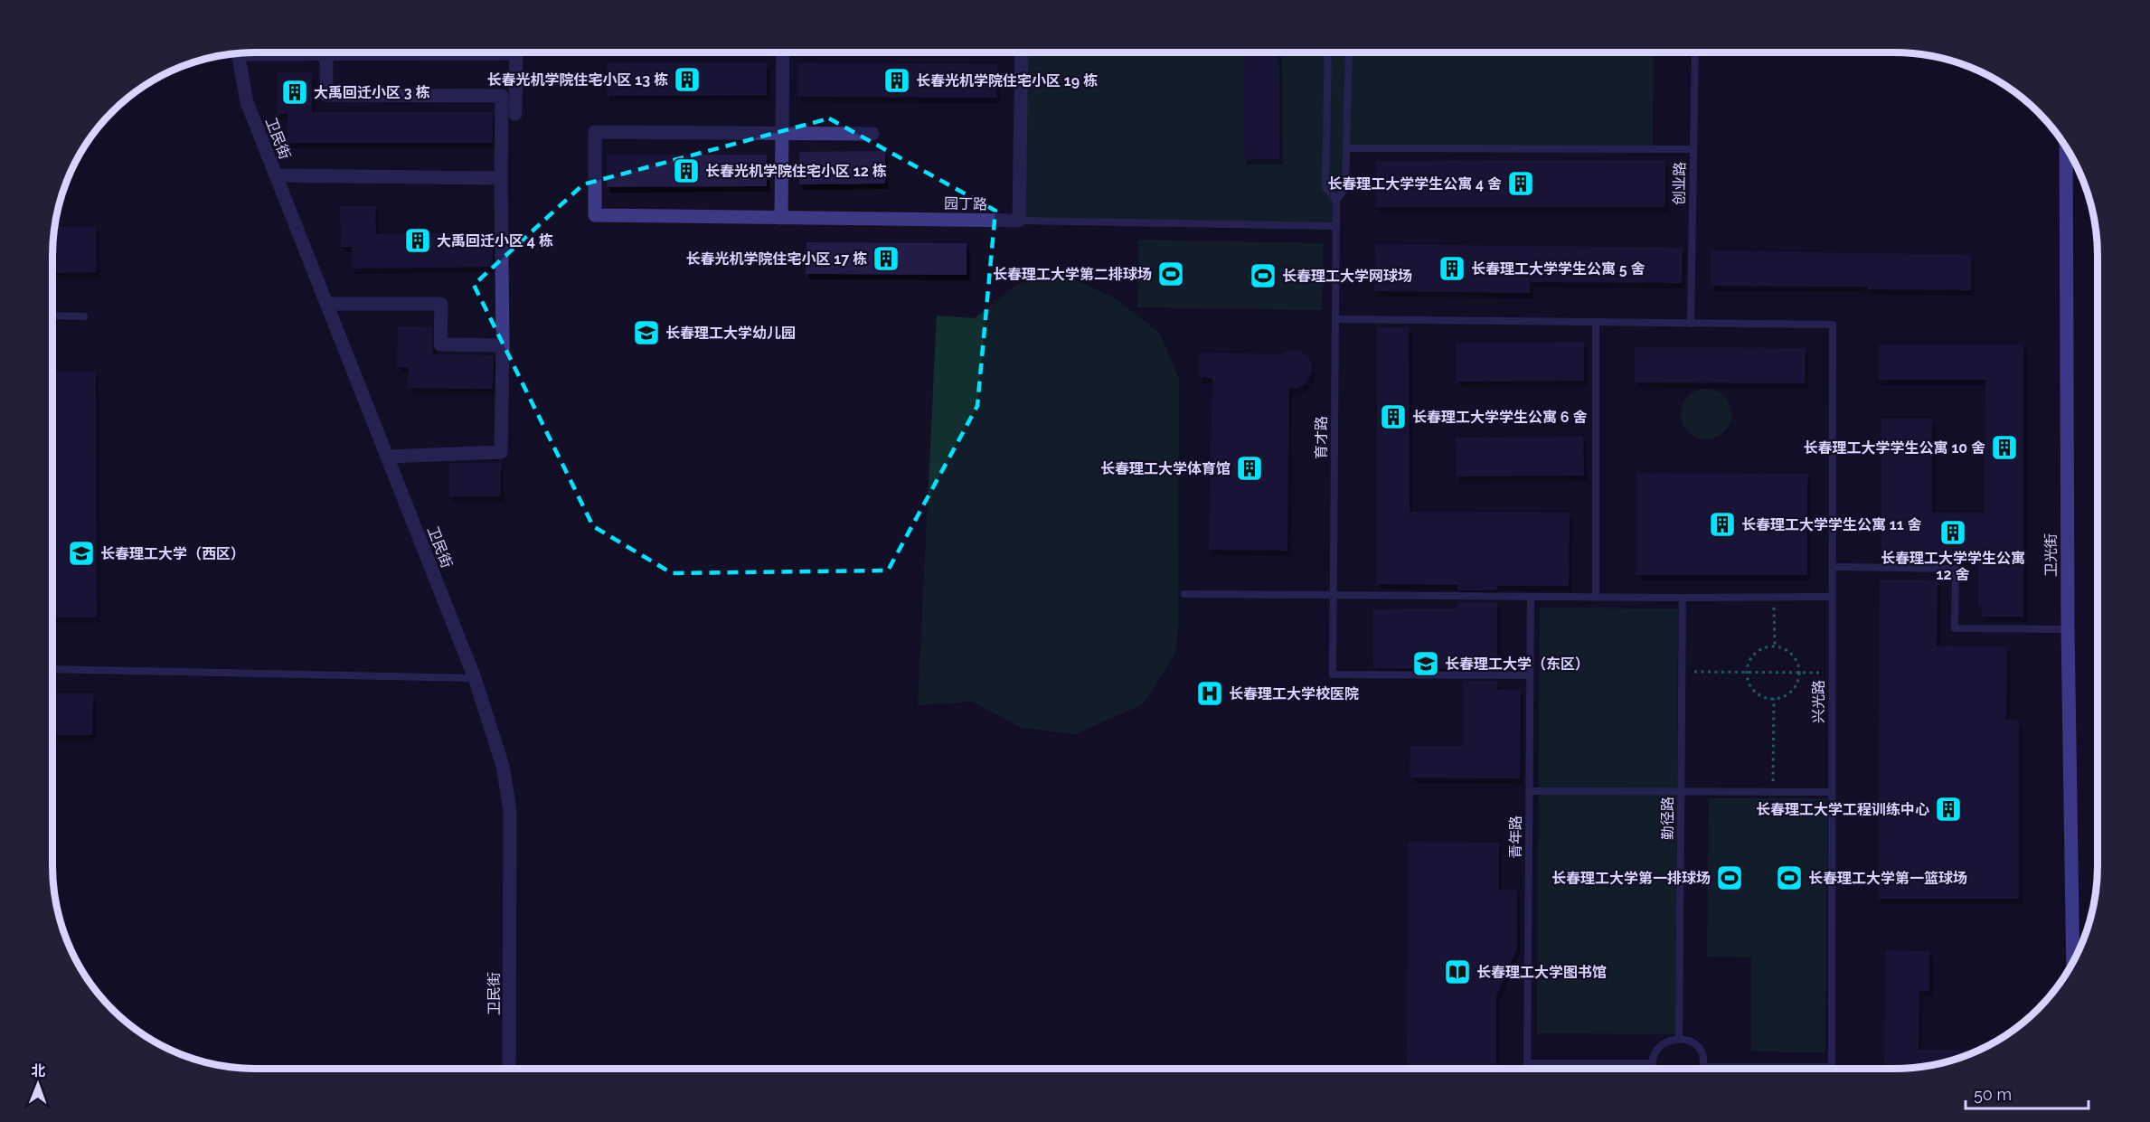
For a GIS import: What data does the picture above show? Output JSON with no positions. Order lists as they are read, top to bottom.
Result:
{
  "streets": {
    "main road": ["卫光街"],
    "street": ["卫民街", "园丁路"],
    "lane": [
      "创业路",
      "育才路",
      "兴光路",
      "勤径路",
      "青年路"
    ]
  },
  "crossings": [
    ["创业路", "兴光路"],
    ["园丁路", "育才路"],
    ["育才路", "青年路"]
  ],
  "places": {
    "building": [
      "长春光机学院住宅小区 13 栋",
      "长春光机学院住宅小区 19 栋",
      "大禹回迁小区 3 栋",
      "长春光机学院住宅小区 12 栋",
      "长春理工大学学生公寓 4 舍",
      "大禹回迁小区 4 栋",
      "长春光机学院住宅小区 17 栋",
      "长春理工大学学生公寓 5 舍",
      "长春理工大学学生公寓 6 舍",
      "长春理工大学学生公寓 10 舍",
      "长春理工大学体育馆",
      "长春理工大学学生公寓 11 舍",
      "长春理工大学学生公寓 12 舍",
      "长春理工大学工程训练中心"
    ],
    "sports": [
      "长春理工大学第二排球场",
      "长春理工大学网球场",
      "长春理工大学第一排球场",
      "长春理工大学第一篮球场"
    ],
    "school or university": ["长春理工大学幼儿园", "长春理工大学（西区）", "长春理工大学（东区）"],
    "hospital": ["长春理工大学校医院"],
    "library": ["长春理工大学图书馆"]
  },
  "scale_bar": "50 m",
  "north": "top"
}
